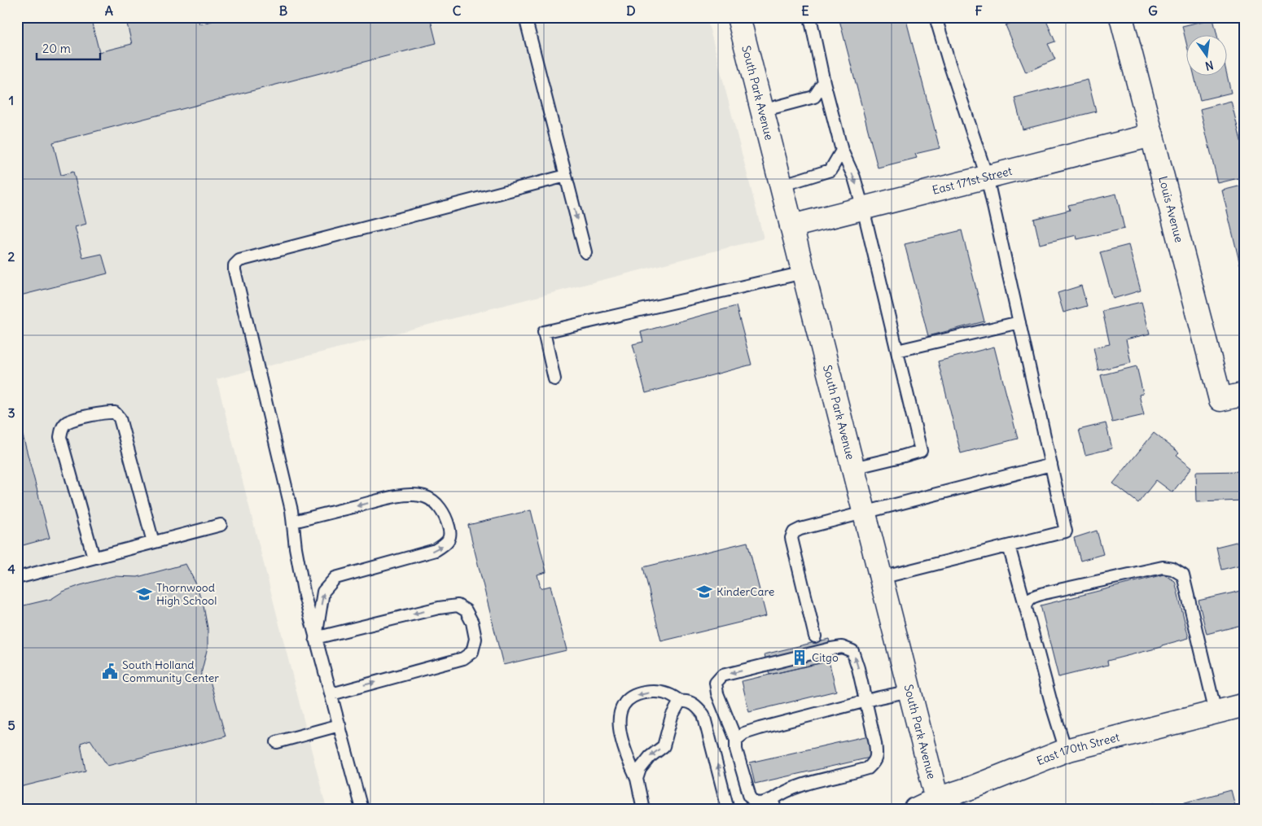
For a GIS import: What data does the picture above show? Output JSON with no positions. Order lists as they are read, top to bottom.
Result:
{
  "streets": {
    "street": [
      "South Park Avenue",
      "East 171st Street",
      "Louis Avenue",
      "East 170th Street"
    ]
  },
  "crossings": [
    ["South Park Avenue", "East 171st Street"],
    ["South Park Avenue", "East 170th Street"],
    ["East 171st Street", "Louis Avenue"]
  ],
  "places": {
    "school or university": ["KinderCare", "Thornwood High School"],
    "building": ["Citgo"],
    "public building": ["South Holland Community Center"]
  },
  "scale_bar": "20 m",
  "north": "bottom",
  "grid": {
    "columns": [
      "A",
      "B",
      "C",
      "D",
      "E",
      "F",
      "G"
    ],
    "rows": [
      "1",
      "2",
      "3",
      "4",
      "5"
    ]
  }
}
